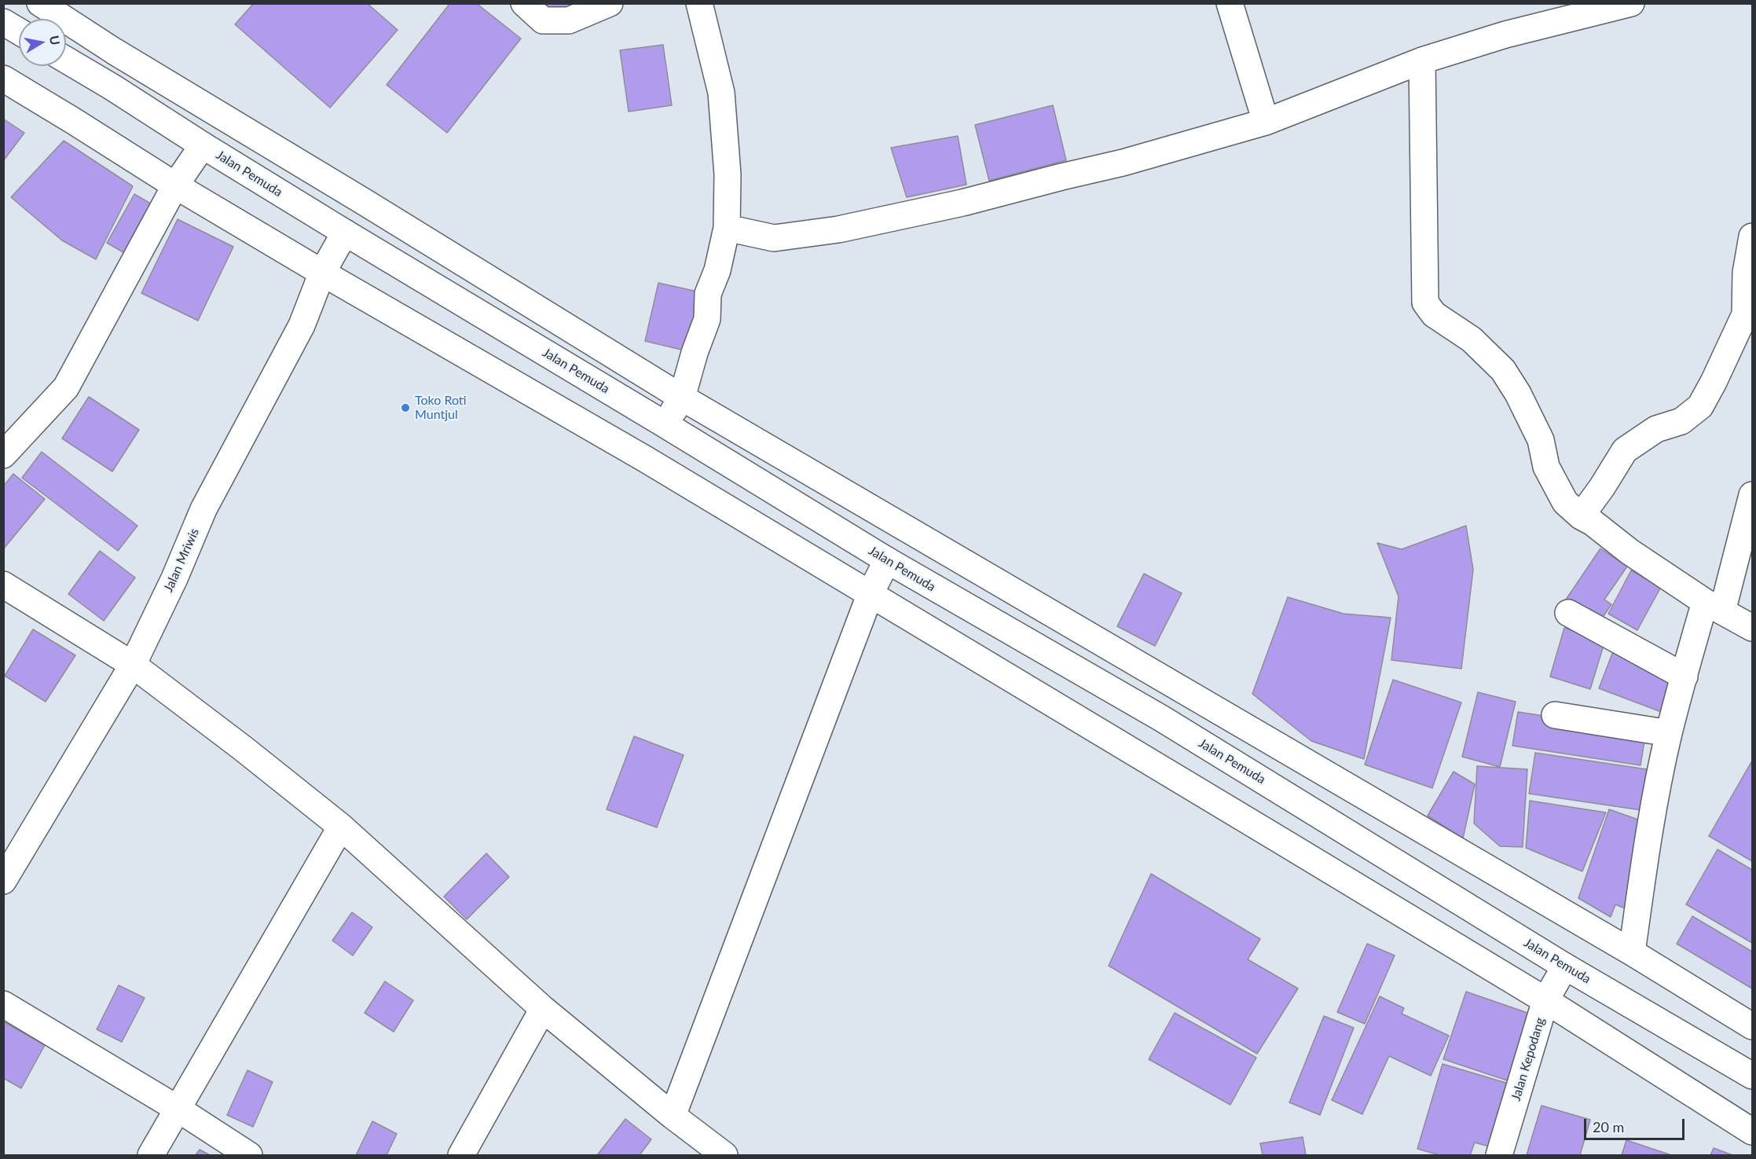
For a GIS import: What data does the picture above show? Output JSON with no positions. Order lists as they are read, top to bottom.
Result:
{
  "streets": {
    "street": ["Jalan Pemuda", "Jalan Mriwis", "Jalan Kepodang"]
  },
  "crossings": [
    ["Jalan Pemuda", "Jalan Mriwis"],
    ["Jalan Pemuda", "Jalan Kepodang"]
  ],
  "places": ["Toko Roti Muntjul"],
  "scale_bar": "20 m",
  "north": "right"
}
